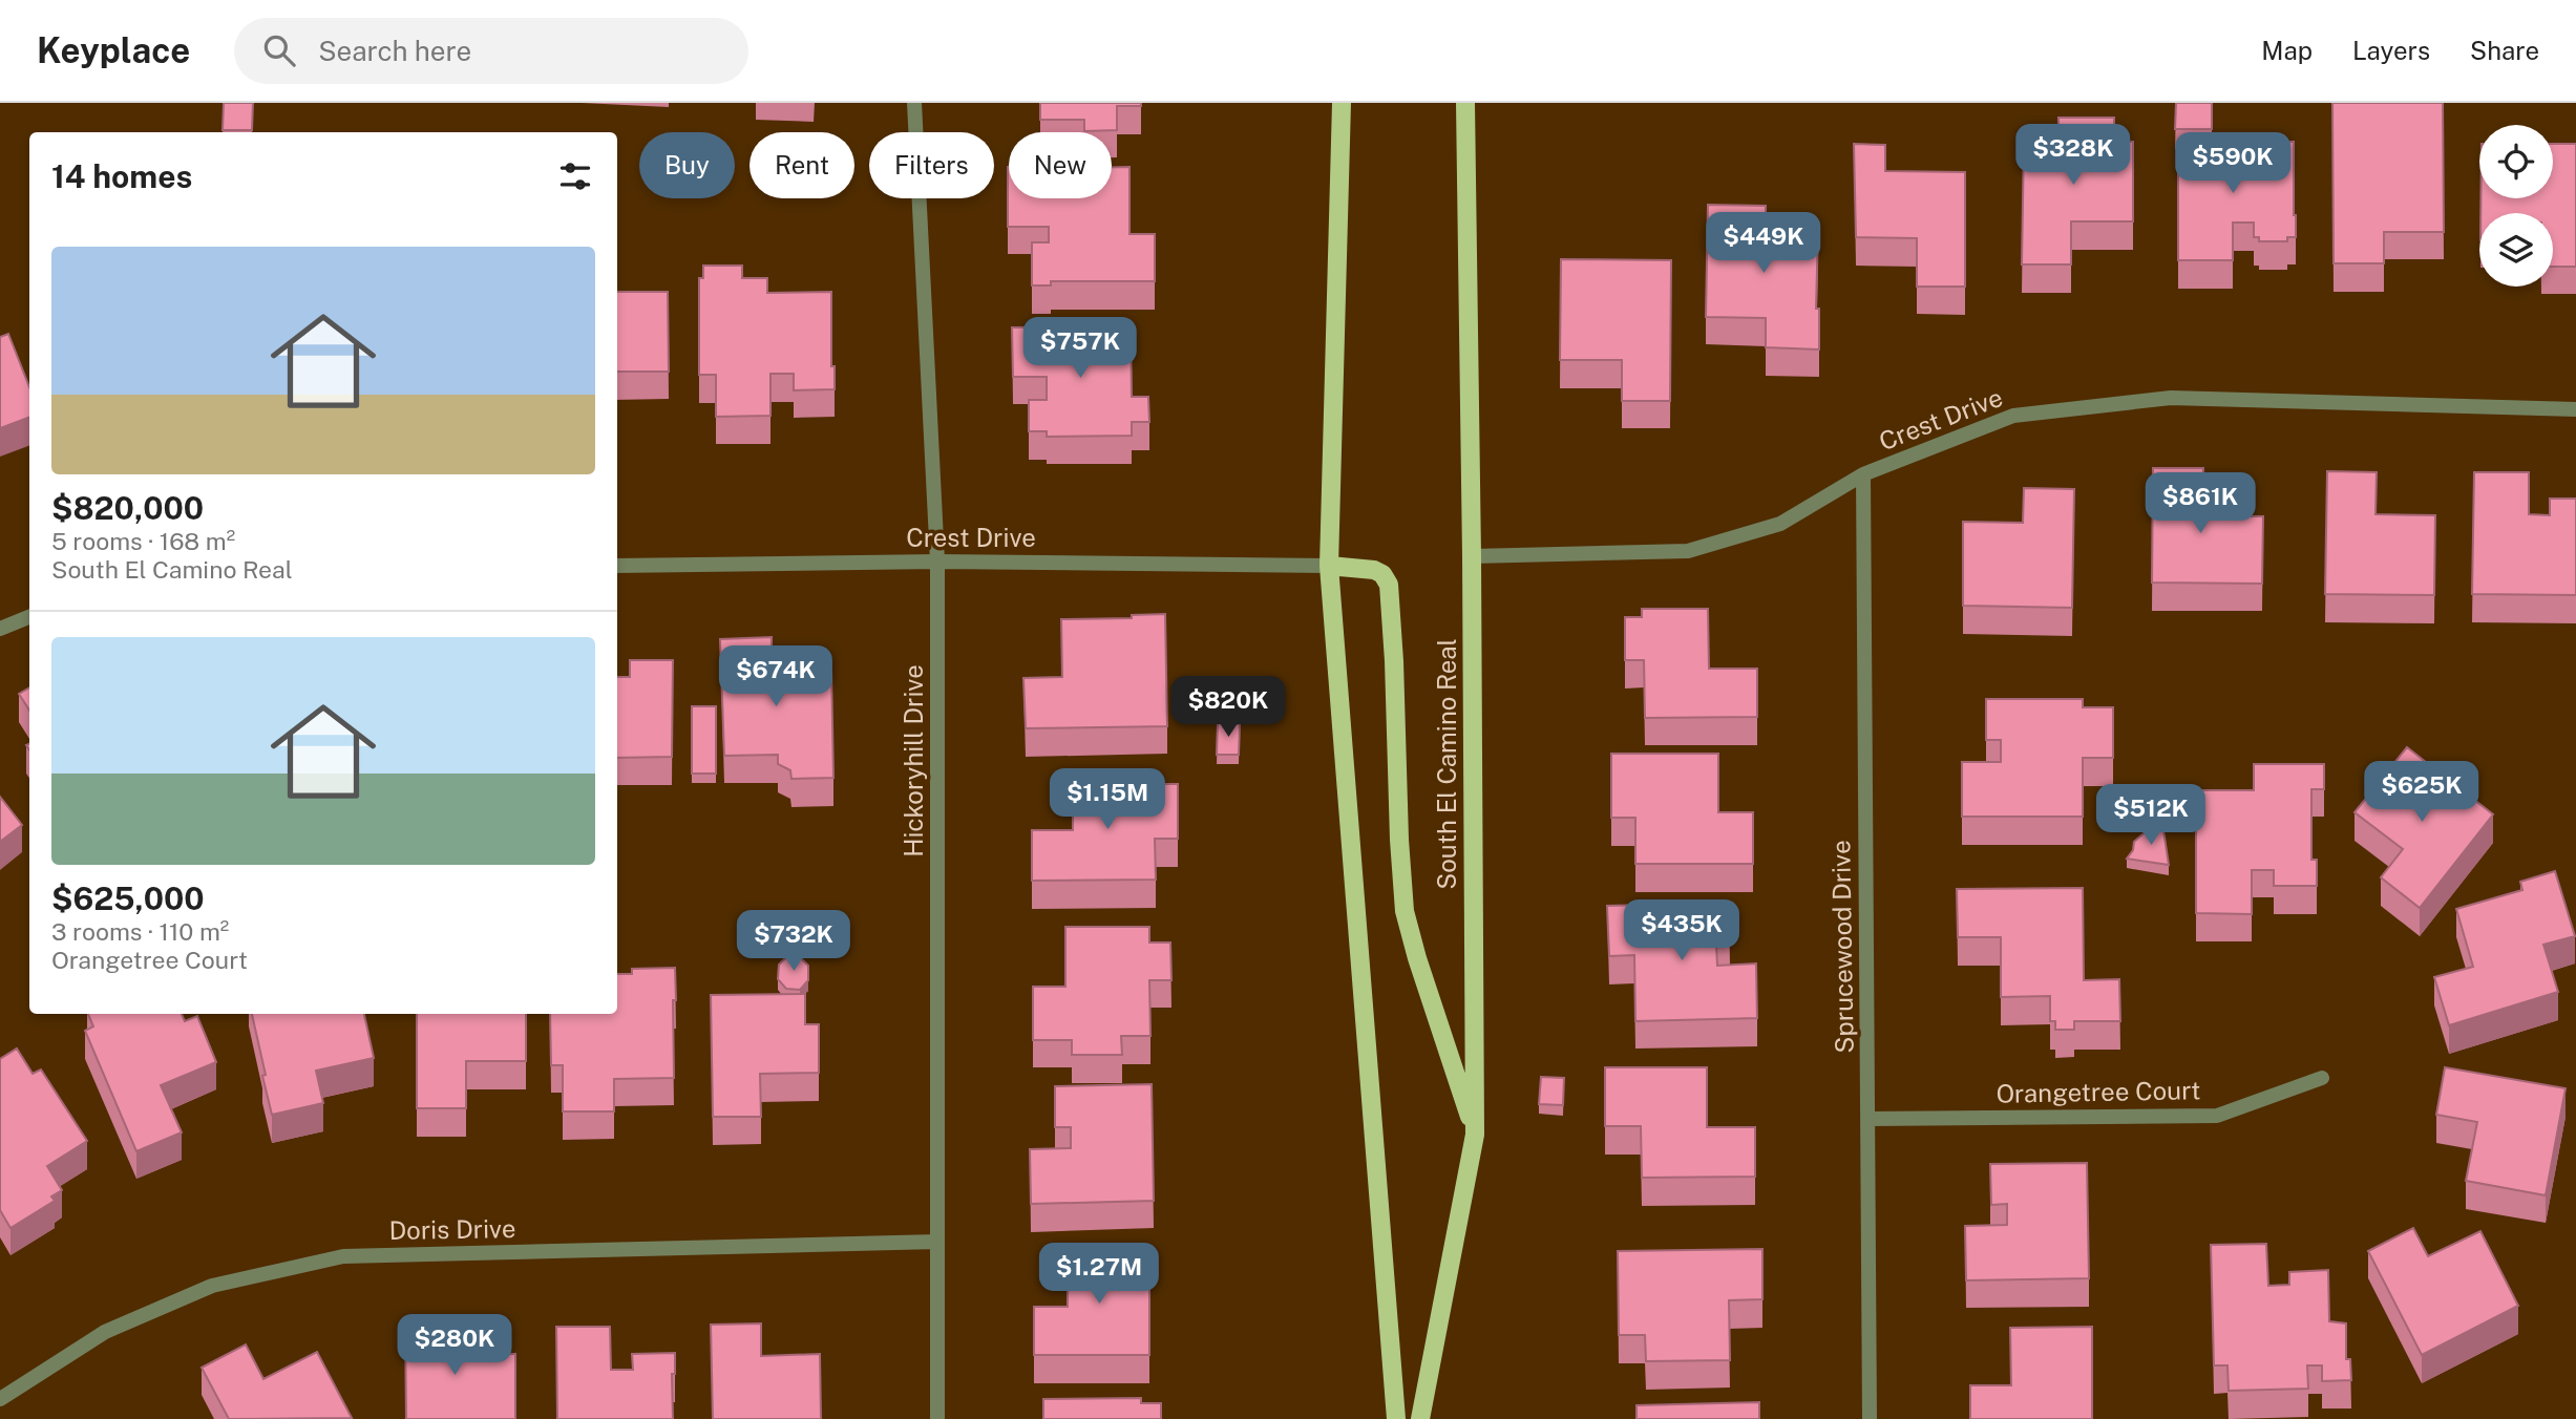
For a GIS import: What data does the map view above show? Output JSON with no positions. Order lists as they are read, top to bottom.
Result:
{
  "streets": {
    "main road": ["South El Camino Real"],
    "street": [
      "Crest Drive",
      "Hickoryhill Drive",
      "Sprucewood Drive",
      "Orangetree Court",
      "Doris Drive"
    ]
  },
  "crossings": [
    ["Crest Drive", "Hickoryhill Drive"],
    ["Crest Drive", "South El Camino Real"],
    ["Crest Drive", "Sprucewood Drive"],
    ["Hickoryhill Drive", "Doris Drive"],
    ["Sprucewood Drive", "Orangetree Court"]
  ],
  "page": {
    "header": "Keyplace",
    "search": "Search here",
    "nav": ["Map", "Layers", "Share"],
    "price": [
      "$328K",
      "$590K",
      "$449K",
      "$757K",
      "$861K",
      "$674K",
      "$820K",
      "$625K",
      "$1.15M",
      "$512K",
      "$435K",
      "$732K",
      "$1.27M",
      "$280K"
    ],
    "chip": [
      "Buy",
      "Rent",
      "Filters",
      "New"
    ],
    "heading": "14 homes",
    "list": [
      {
        "name": "$820,000",
        "note": "5 rooms · 168 m² · South El Camino Real"
      },
      {
        "name": "$625,000",
        "note": "3 rooms · 110 m² · Orangetree Court"
      }
    ]
  }
}
